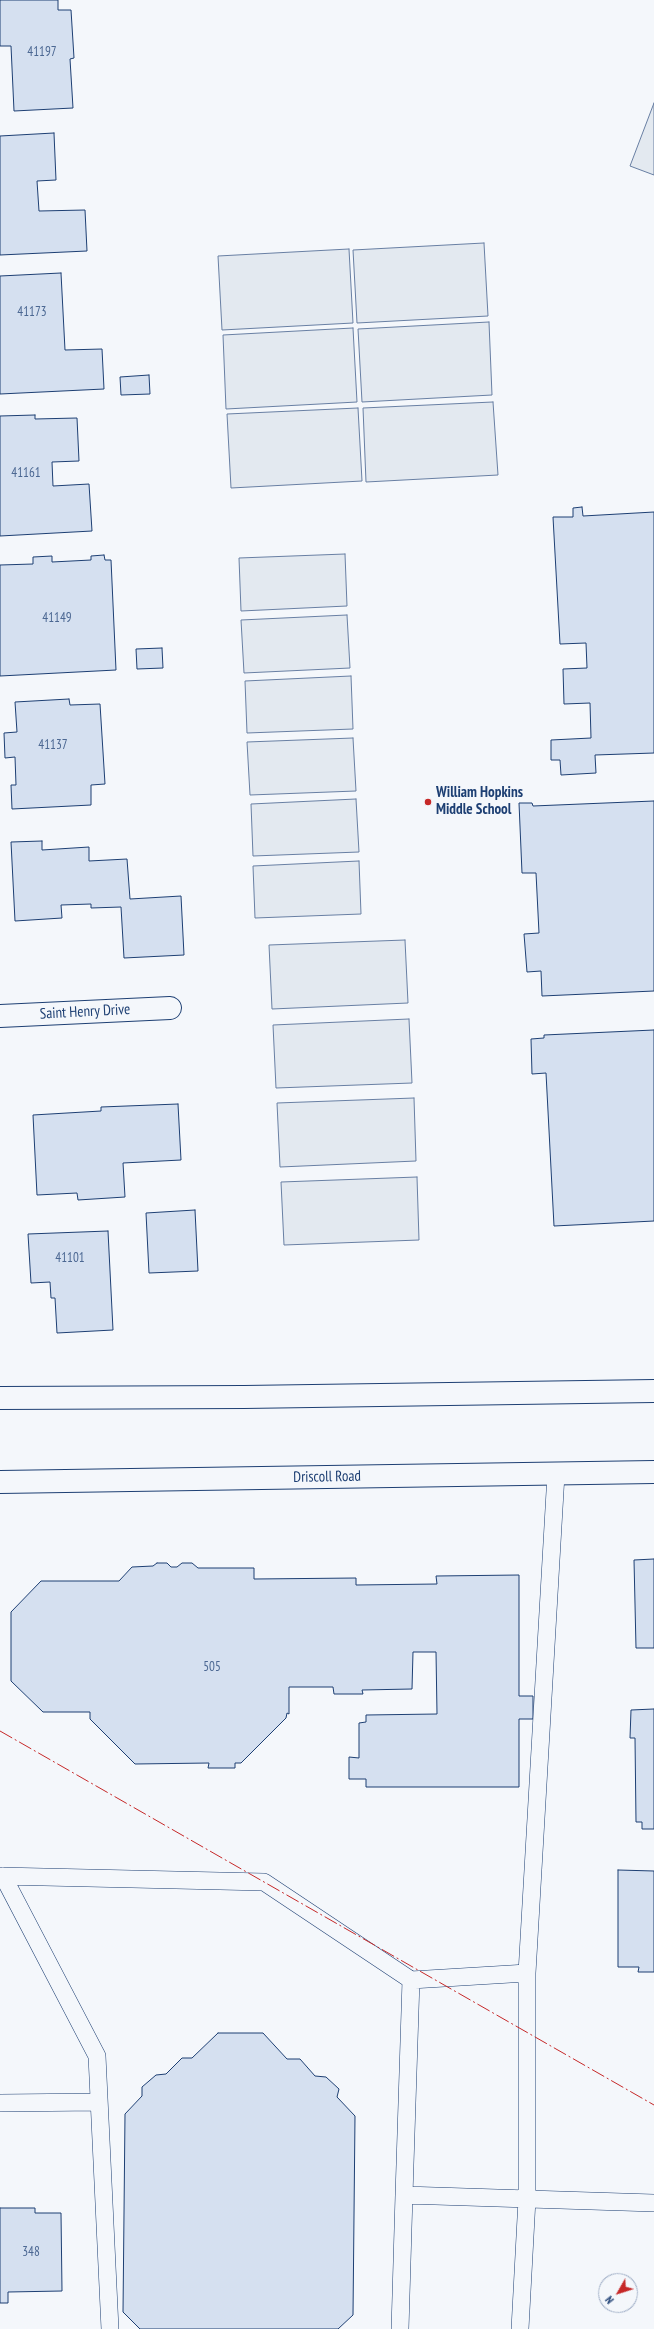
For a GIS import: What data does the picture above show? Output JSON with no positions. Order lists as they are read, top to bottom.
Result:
{
  "streets": {
    "street": ["Saint Henry Drive", "Driscoll Road"]
  },
  "places": ["William Hopkins Middle School"],
  "house_numbers": [
    "41197",
    "41173",
    "41161",
    "41149",
    "41137",
    "41101",
    "505",
    "348"
  ],
  "north": "bottom left"
}
